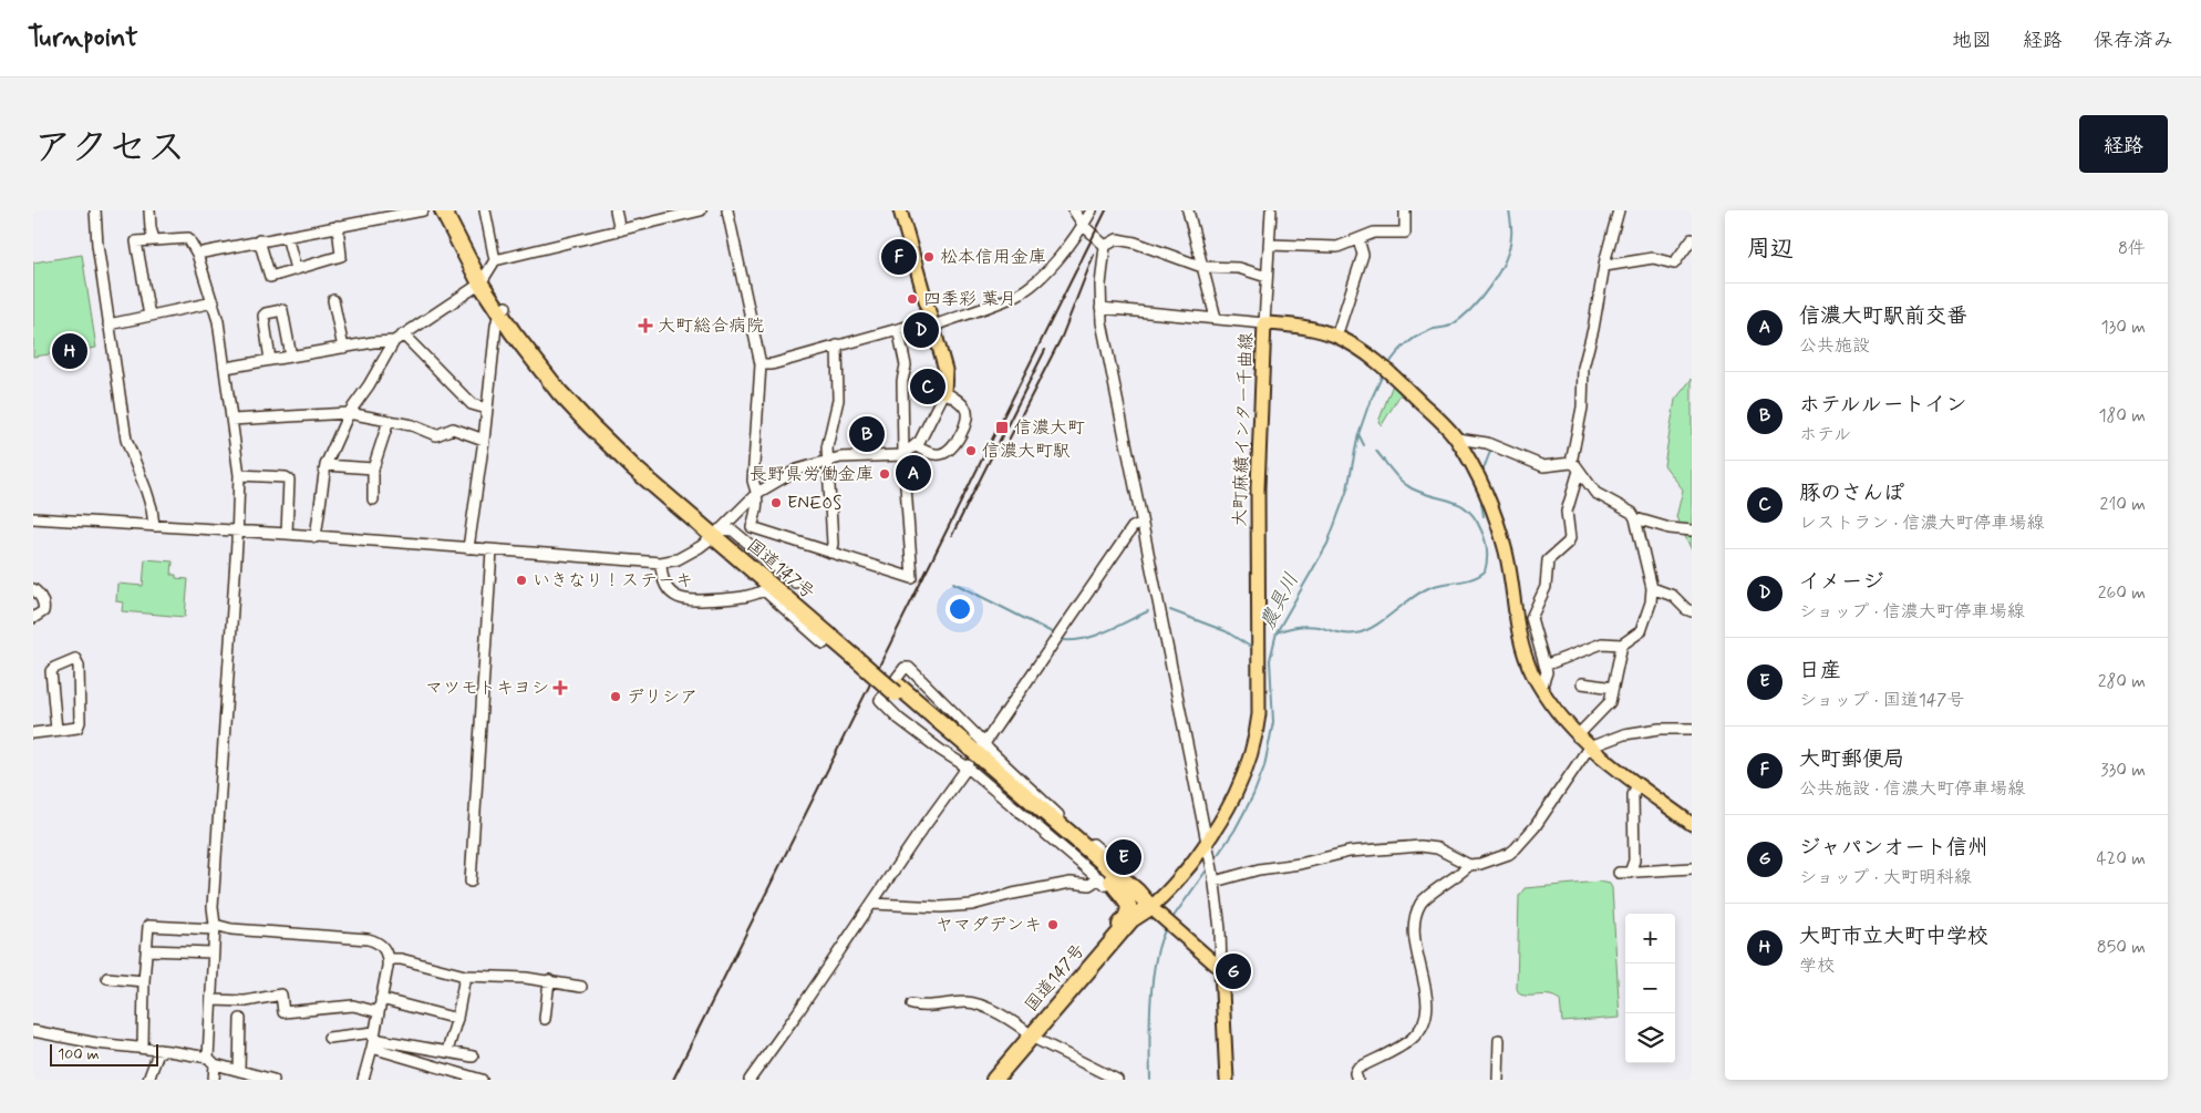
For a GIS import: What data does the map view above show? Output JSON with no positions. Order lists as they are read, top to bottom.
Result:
{
  "streets": {
    "highway": ["国道147号"],
    "main road": ["大町麻績インター千曲線"]
  },
  "crossings": [
    ["大町麻績インター千曲線", "国道147号"]
  ],
  "water": ["農具川"],
  "places": {
    "other": [
      "松本信用金庫",
      "四季彩 葉月",
      "信濃大町駅",
      "長野県労働金庫",
      "ENEOS",
      "いきなり！ステーキ",
      "デリシア",
      "ヤマダデンキ"
    ],
    "health": ["大町総合病院", "マツモトキヨシ"],
    "transit": ["信濃大町"]
  },
  "scale_bar": "100 m",
  "page": {
    "header": "Turnpoint",
    "nav": ["地図", "経路", "保存済み"],
    "title": "アクセス",
    "buttons": "経路",
    "heading": ["周辺", "8件"],
    "pins": [
      "F",
      "D",
      "H",
      "C",
      "B",
      "A",
      "E",
      "G"
    ],
    "list": [
      {
        "mark": "A",
        "name": "信濃大町駅前交番",
        "note": "公共施設",
        "value": "130 m"
      },
      {
        "mark": "B",
        "name": "ホテルルートイン",
        "note": "ホテル",
        "value": "180 m"
      },
      {
        "mark": "C",
        "name": "豚のさんぽ",
        "note": "レストラン · 信濃大町停車場線",
        "value": "210 m"
      },
      {
        "mark": "D",
        "name": "イメージ",
        "note": "ショップ · 信濃大町停車場線",
        "value": "260 m"
      },
      {
        "mark": "E",
        "name": "日産",
        "note": "ショップ · 国道147号",
        "value": "280 m"
      },
      {
        "mark": "F",
        "name": "大町郵便局",
        "note": "公共施設 · 信濃大町停車場線",
        "value": "330 m"
      },
      {
        "mark": "G",
        "name": "ジャパンオート信州",
        "note": "ショップ · 大町明科線",
        "value": "420 m"
      },
      {
        "mark": "H",
        "name": "大町市立大町中学校",
        "note": "学校",
        "value": "850 m"
      }
    ],
    "map_buttons": ["+", "−"],
    "scale": "100 m"
  }
}
